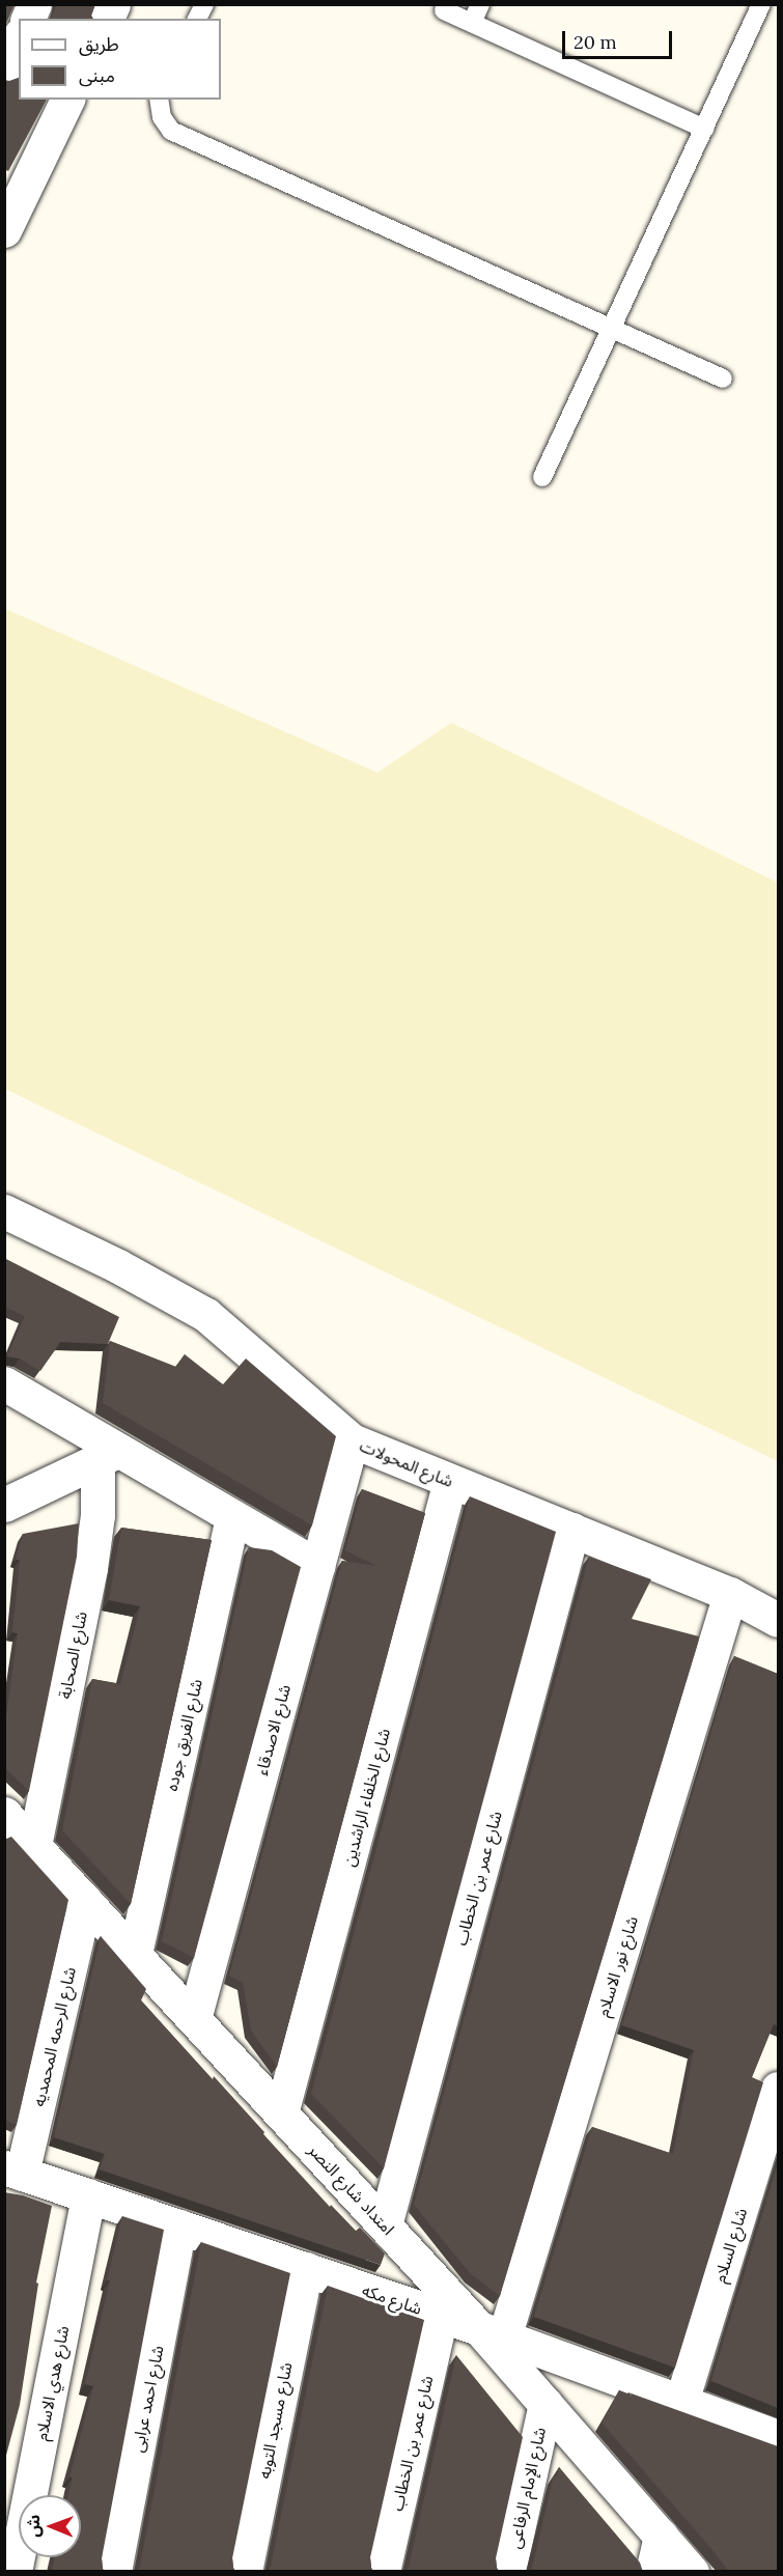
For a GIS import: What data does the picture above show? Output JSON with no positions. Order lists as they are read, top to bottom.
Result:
{
  "streets": {
    "street": [
      "شارع المحولات",
      "شارع الصحابة",
      "شارع الاصدقاء",
      "شارع الفريق جوده",
      "شارع الخلفاء الراشدين",
      "شارع عمر بن الخطاب",
      "شارع نور الاسلام",
      "شارع الرحمه المحمديه",
      "امتداد شارع النصر",
      "شارع السلام",
      "شارع مكه",
      "شارع هدي الاسلام",
      "شارع احمد عرابى",
      "شارع مسجد التوبه",
      "شارع الإمام الرفاعى"
    ]
  },
  "crossings": [
    ["شارع المحولات", "شارع الاصدقاء"],
    ["شارع المحولات", "شارع الخلفاء الراشدين"],
    ["شارع المحولات", "شارع عمر بن الخطاب"],
    ["شارع المحولات", "شارع نور الاسلام"],
    ["شارع الصحابة", "امتداد شارع النصر"],
    ["شارع الاصدقاء", "امتداد شارع النصر"],
    ["شارع الفريق جوده", "امتداد شارع النصر"],
    ["شارع الخلفاء الراشدين", "امتداد شارع النصر"],
    ["شارع عمر بن الخطاب", "امتداد شارع النصر"],
    ["شارع عمر بن الخطاب", "شارع مكه"],
    ["شارع نور الاسلام", "امتداد شارع النصر"],
    ["شارع نور الاسلام", "شارع مكه"],
    ["شارع الرحمه المحمديه", "امتداد شارع النصر"],
    ["شارع الرحمه المحمديه", "شارع مكه"],
    ["امتداد شارع النصر", "شارع مكه"],
    ["امتداد شارع النصر", "شارع الإمام الرفاعى"],
    ["شارع السلام", "شارع مكه"],
    ["شارع مكه", "شارع هدي الاسلام"],
    ["شارع مكه", "شارع احمد عرابى"],
    ["شارع مكه", "شارع مسجد التوبه"]
  ],
  "legend": ["طريق", "مبنى"],
  "scale_bar": "20 m",
  "north": "left"
}
